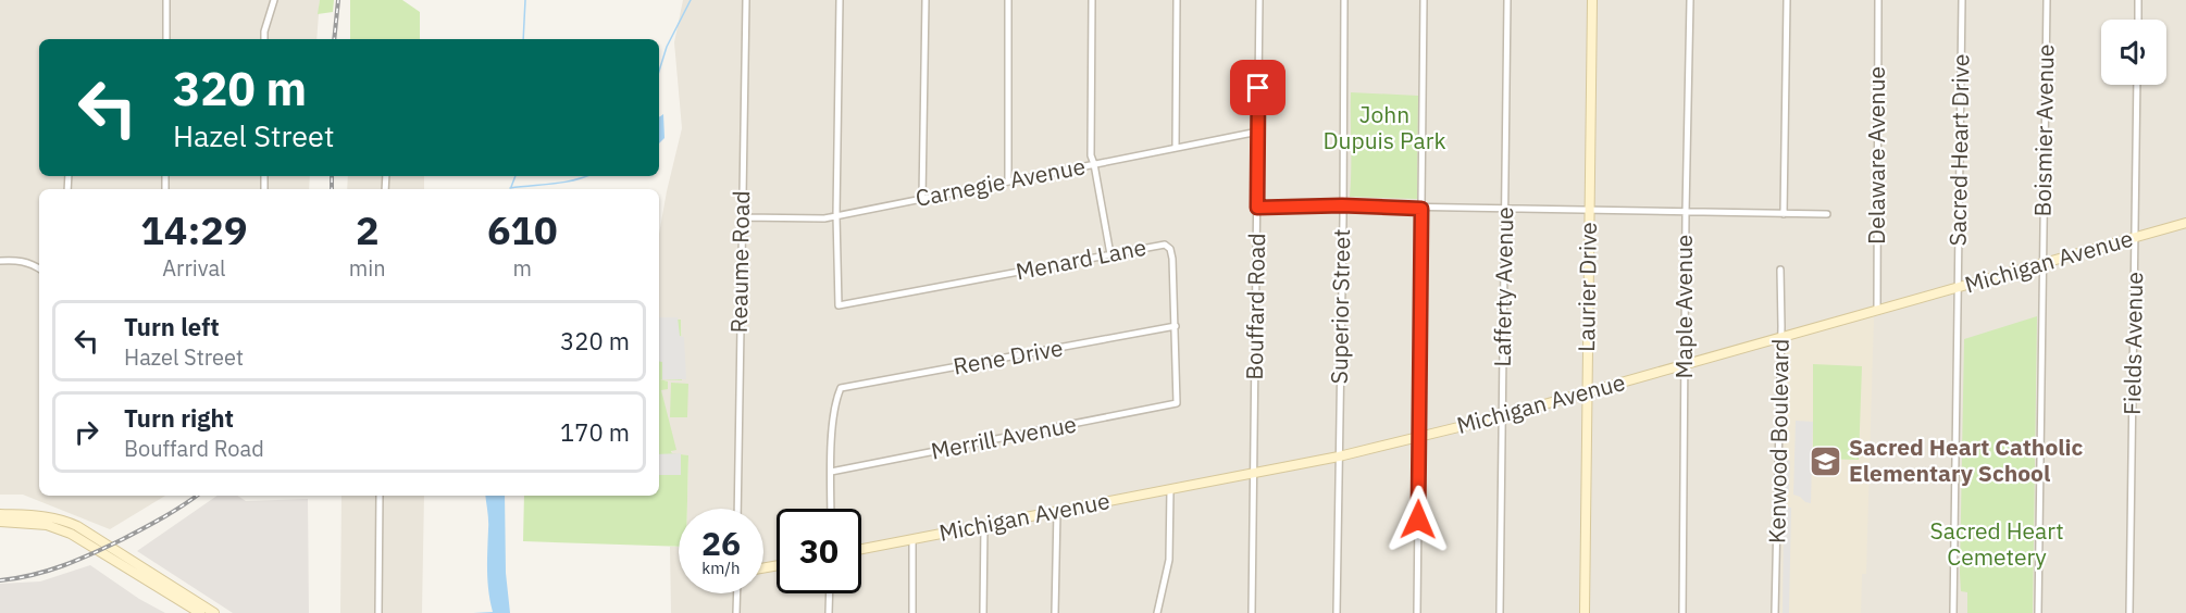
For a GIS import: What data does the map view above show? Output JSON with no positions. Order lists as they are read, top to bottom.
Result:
{
  "streets": {
    "street": [
      "Boismier Avenue",
      "Sacred Heart Drive",
      "Delaware Avenue",
      "Carnegie Avenue",
      "Menard Lane",
      "Reaume Road",
      "Michigan Avenue",
      "Lafferty Avenue",
      "Laurier Drive",
      "Bouffard Road",
      "Superior Street",
      "Maple Avenue",
      "Fields Avenue",
      "Rene Drive",
      "Merrill Avenue",
      "Kenwood Boulevard"
    ]
  },
  "crossings": [
    ["Boismier Avenue", "Michigan Avenue"],
    ["Sacred Heart Drive", "Michigan Avenue"],
    ["Delaware Avenue", "Michigan Avenue"],
    ["Carnegie Avenue", "Menard Lane"],
    ["Carnegie Avenue", "Reaume Road"],
    ["Carnegie Avenue", "Bouffard Road"],
    ["Menard Lane", "Rene Drive"],
    ["Menard Lane", "Merrill Avenue"],
    ["Michigan Avenue", "Lafferty Avenue"],
    ["Michigan Avenue", "Laurier Drive"],
    ["Michigan Avenue", "Bouffard Road"],
    ["Michigan Avenue", "Superior Street"],
    ["Michigan Avenue", "Maple Avenue"],
    ["Michigan Avenue", "Fields Avenue"],
    ["Michigan Avenue", "Kenwood Boulevard"],
    ["Rene Drive", "Merrill Avenue"]
  ],
  "parks": ["John Dupuis Park", "Sacred Heart Cemetery"],
  "places": {
    "school or university": ["Sacred Heart Catholic Elementary School"]
  },
  "page": {
    "turn": ["320 m", "Hazel Street"],
    "eta": [
      "14:29",
      "Arrival",
      "2",
      "min",
      "610",
      "m"
    ],
    "list": [
      {
        "name": "Turn left",
        "note": "Hazel Street",
        "value": "320 m"
      },
      {
        "name": "Turn right",
        "note": "Bouffard Road",
        "value": "170 m"
      }
    ],
    "speed": "26 km/h",
    "limit": "30"
  }
}
